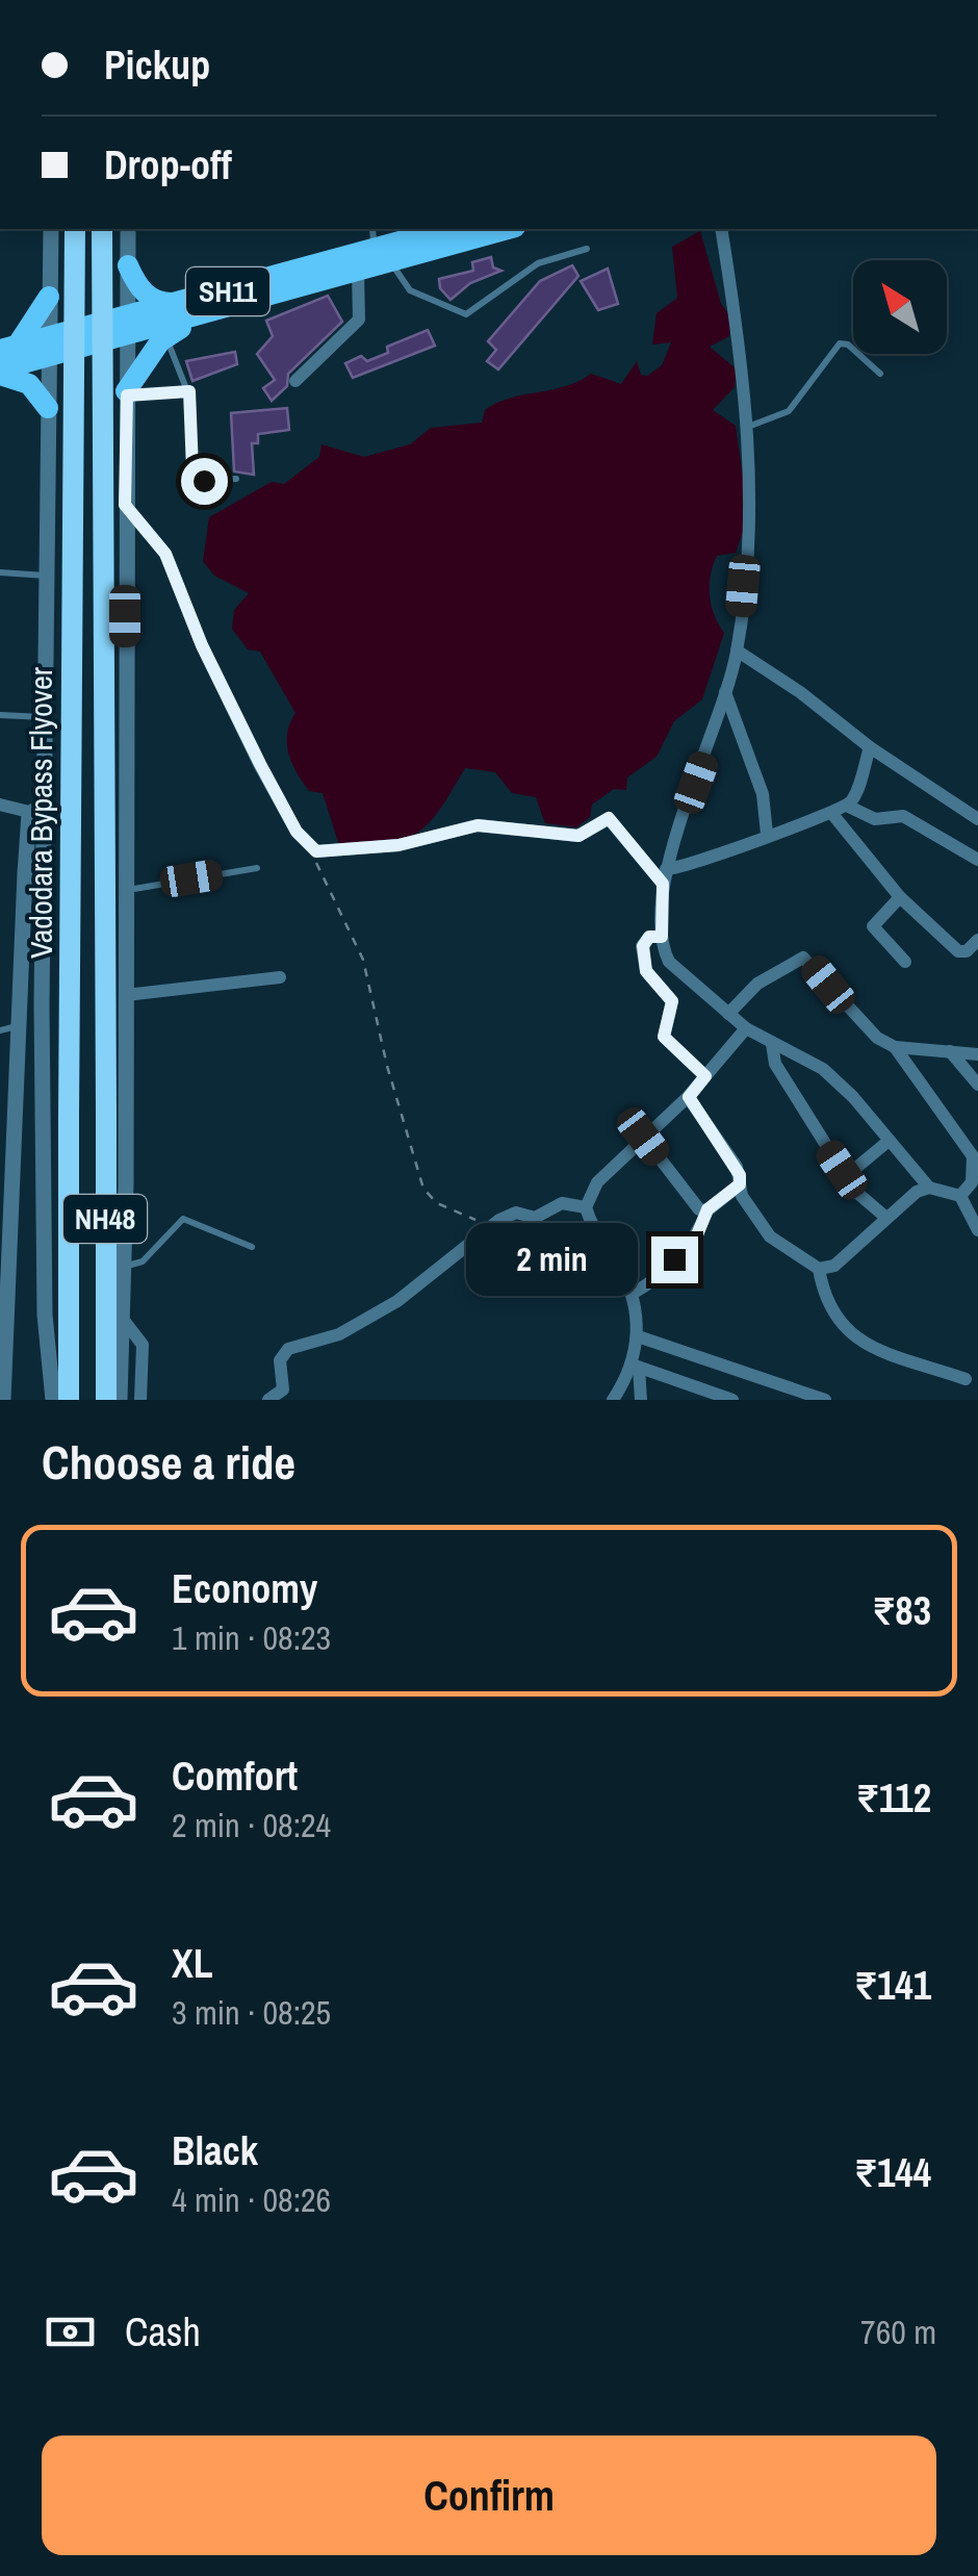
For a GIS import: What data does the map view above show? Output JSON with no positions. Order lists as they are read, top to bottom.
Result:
{
  "streets": {
    "highway": ["Vadodara Bypass Flyover", "NH48"],
    "main road": ["SH11"]
  },
  "north": "top left",
  "page": {
    "banner": ["Pickup", "Drop-off"],
    "bubble": "2 min",
    "heading": "Choose a ride",
    "list": [
      {
        "name": "Economy",
        "note": "1 min · 08:23",
        "value": "₹83"
      },
      {
        "name": "Comfort",
        "note": "2 min · 08:24",
        "value": "₹112"
      },
      {
        "name": "XL",
        "note": "3 min · 08:25",
        "value": "₹141"
      },
      {
        "name": "Black",
        "note": "4 min · 08:26",
        "value": "₹144"
      }
    ],
    "pay": ["Cash", "760 m"],
    "buttons": "Confirm"
  }
}
